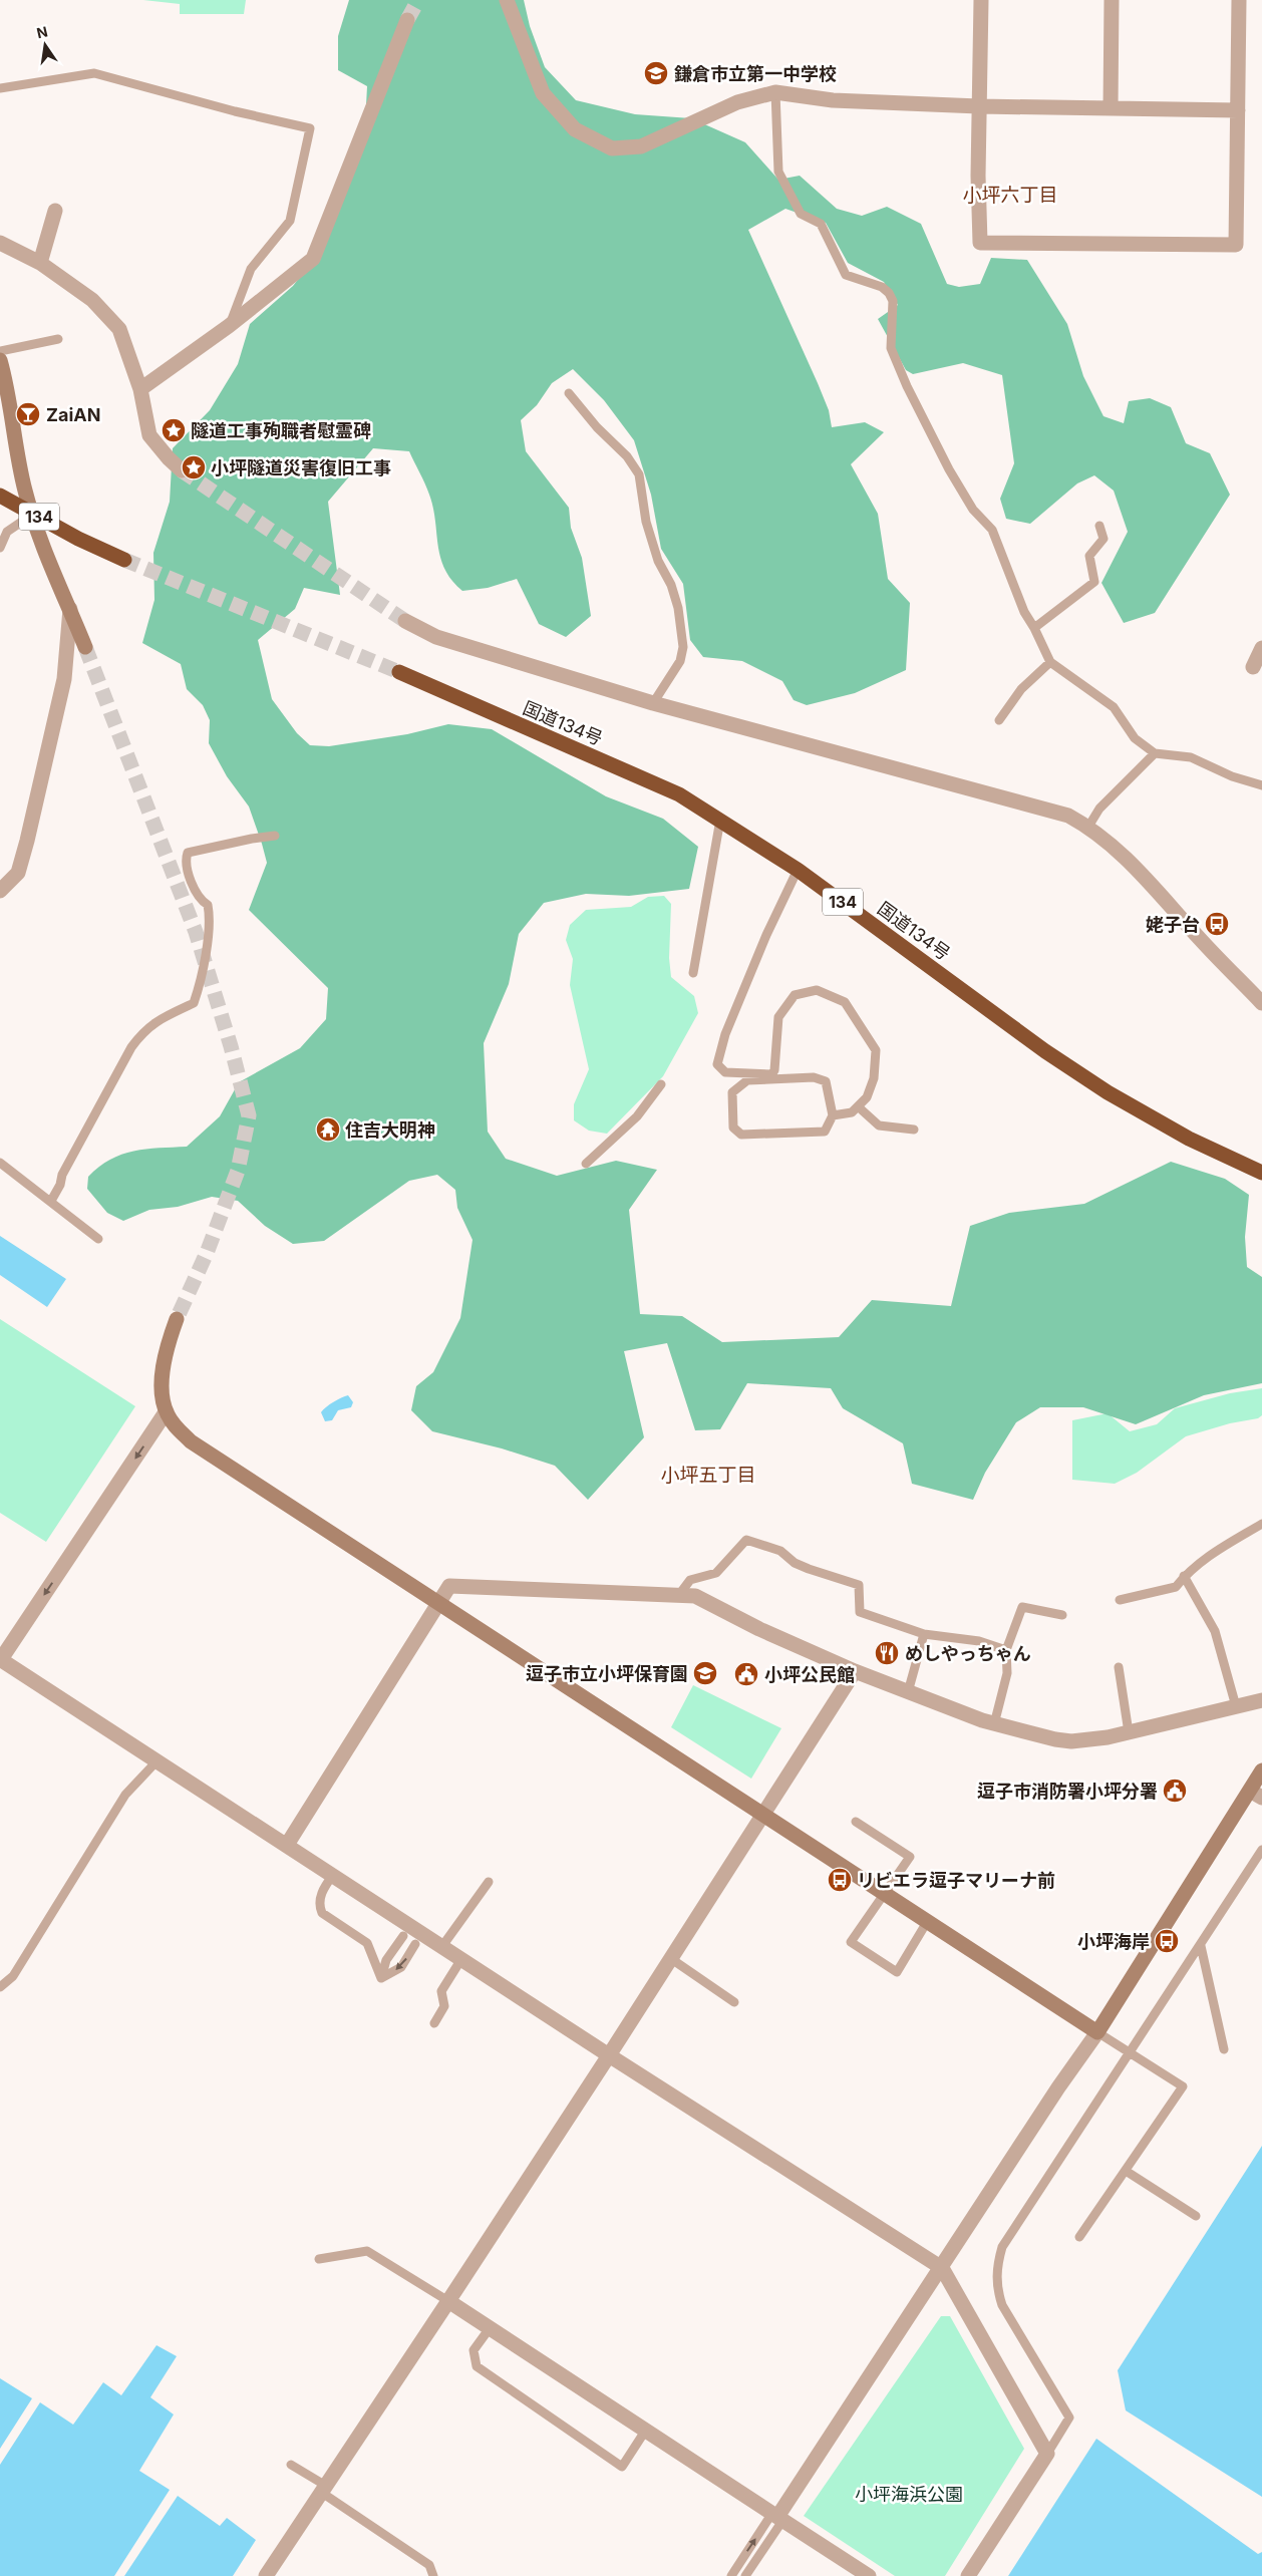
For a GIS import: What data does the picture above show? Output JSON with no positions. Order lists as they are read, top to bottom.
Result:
{
  "streets": {
    "highway": ["134", "国道134号"]
  },
  "districts": ["小坪六丁目", "小坪五丁目"],
  "parks": ["小坪海浜公園"],
  "places": {
    "school or university": ["鎌倉市立第一中学校", "逗子市立小坪保育園"],
    "bar": ["ZaiAN"],
    "place": ["隧道工事殉職者慰霊碑", "小坪隧道災害復旧工事"],
    "bus stop": ["姥子台", "リビエラ逗子マリーナ前", "小坪海岸"],
    "temple": ["住吉大明神"],
    "restaurant": ["めしやっちゃん"],
    "public building": ["小坪公民館", "逗子市消防署小坪分署"]
  },
  "north": "top"
}
